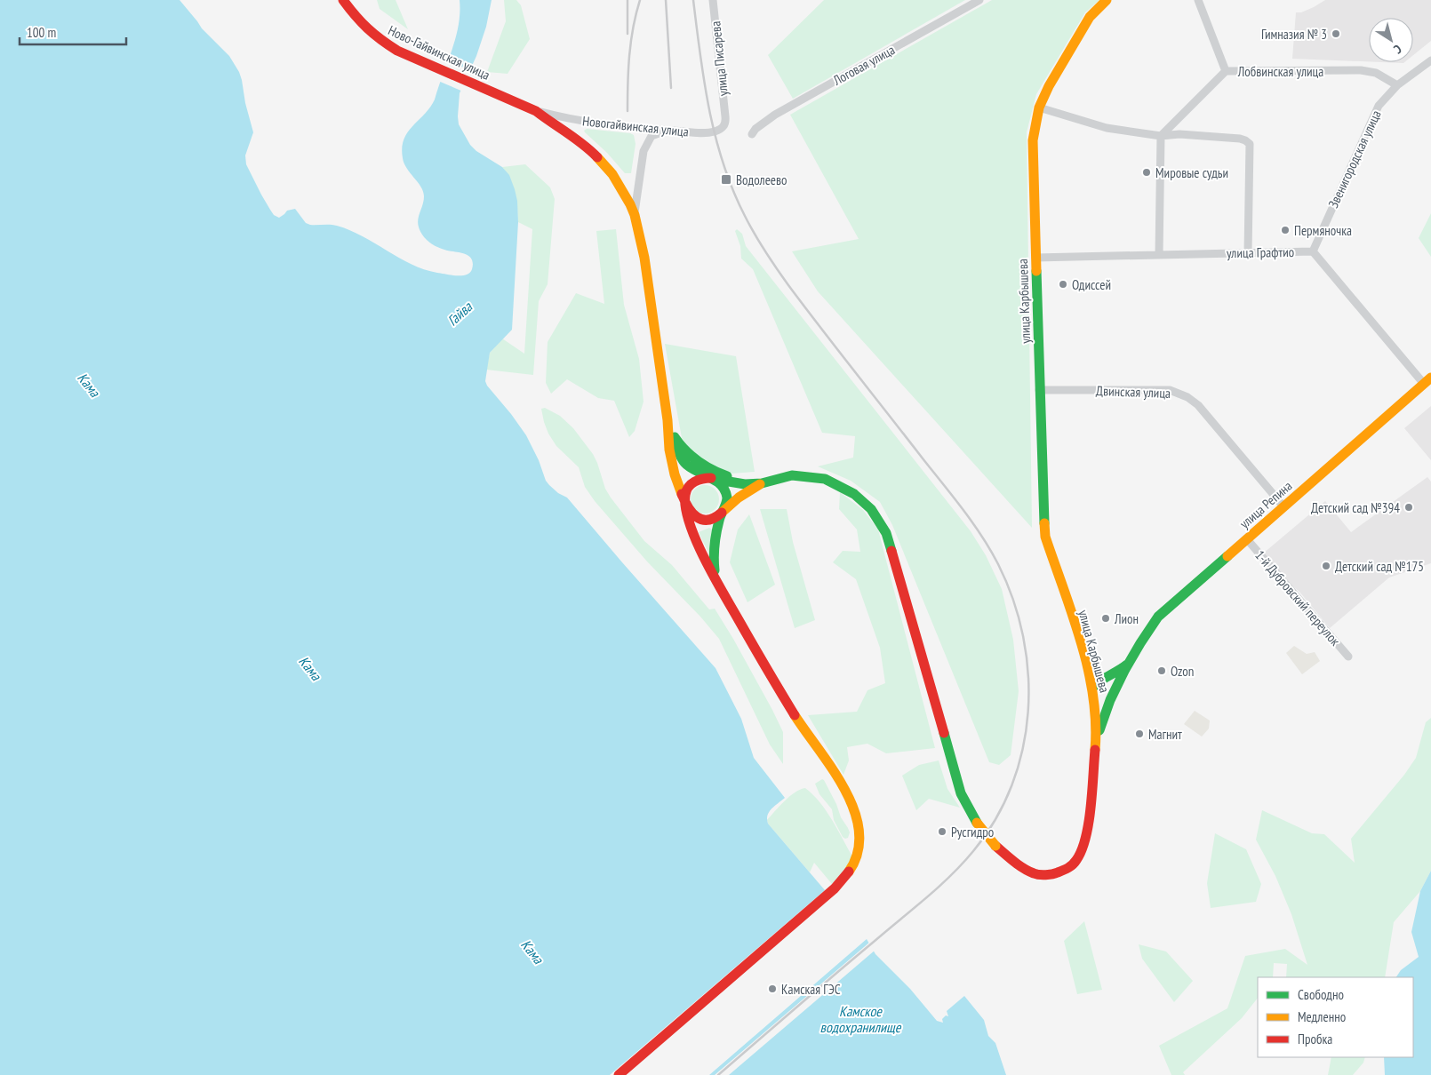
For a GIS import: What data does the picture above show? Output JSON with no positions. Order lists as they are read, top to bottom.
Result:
{
  "streets": {
    "main road": ["Ново-Гайвинская улица", "улица Карбышева", "улица Репина"],
    "street": [
      "улица Писарева",
      "Логовая улица",
      "Лобвинская улица",
      "Новогайвинская улица",
      "Звенигородская улица",
      "улица Графтио",
      "Двинская улица",
      "1-й Дубровский переулок"
    ]
  },
  "crossings": [
    ["Ново-Гайвинская улица", "Новогайвинская улица"],
    ["улица Писарева", "Новогайвинская улица"],
    ["Лобвинская улица", "Звенигородская улица"],
    ["Звенигородская улица", "улица Графтио"],
    ["улица Графтио", "улица Карбышева"],
    ["улица Графтио", "улица Репина"],
    ["улица Карбышева", "Двинская улица"],
    ["улица Карбышева", "улица Репина"],
    ["Двинская улица", "улица Репина"],
    ["улица Репина", "1-й Дубровский переулок"]
  ],
  "water": ["Гайва", "Кама", "Камское водохранилище"],
  "places": {
    "other": [
      "Гимназия № 3",
      "Мировые судьи",
      "Пермяночка",
      "Одиссей",
      "Детский сад №394",
      "Детский сад №175",
      "Лион",
      "Ozon",
      "Магнит",
      "Русгидро",
      "Камская ГЭС"
    ],
    "transit": ["Водолеево"]
  },
  "legend": ["Свободно", "Медленно", "Пробка"],
  "scale_bar": "100 m",
  "north": "bottom right"
}
